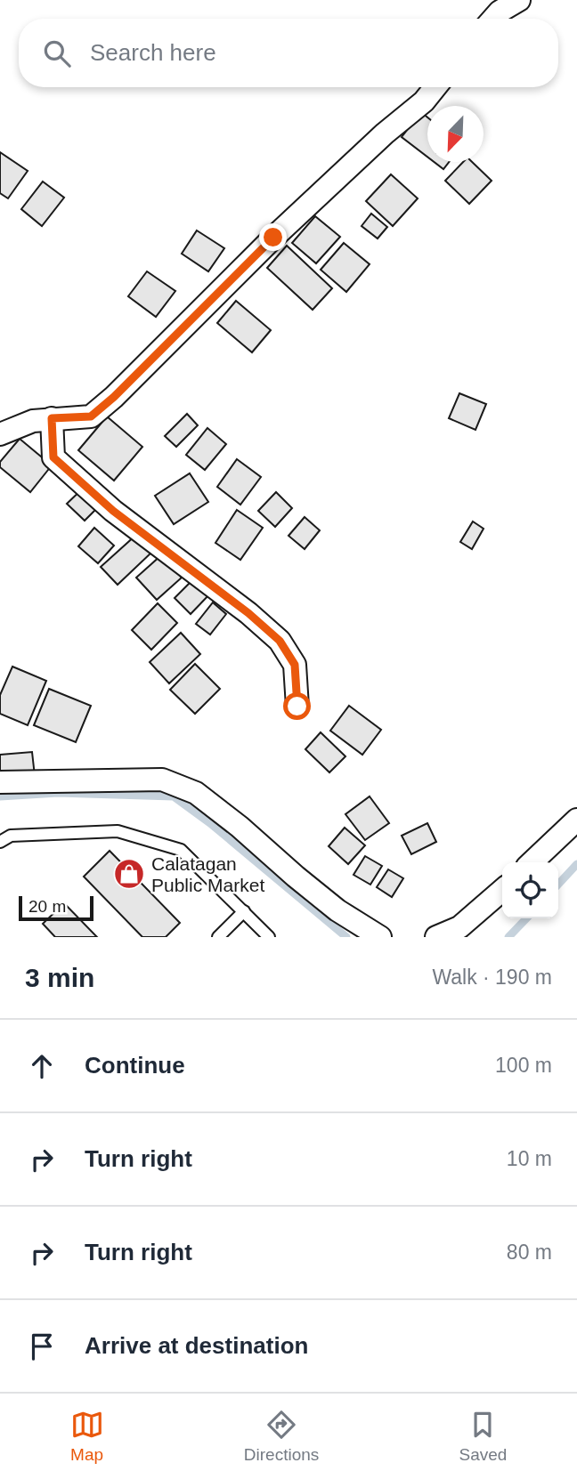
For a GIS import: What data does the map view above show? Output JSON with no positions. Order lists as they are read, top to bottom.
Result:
{
  "places": {
    "shop": ["Calatagan Public Market"]
  },
  "scale_bar": "20 m",
  "north": "bottom left",
  "page": {
    "search": "Search here",
    "scale": "20 m",
    "heading": ["3 min", "Walk · 190 m"],
    "list": [
      ["Continue", "100 m"],
      ["Turn right", "10 m"],
      ["Turn right", "80 m"],
      "Arrive at destination"
    ],
    "nav": ["Map", "Directions", "Saved"]
  }
}
